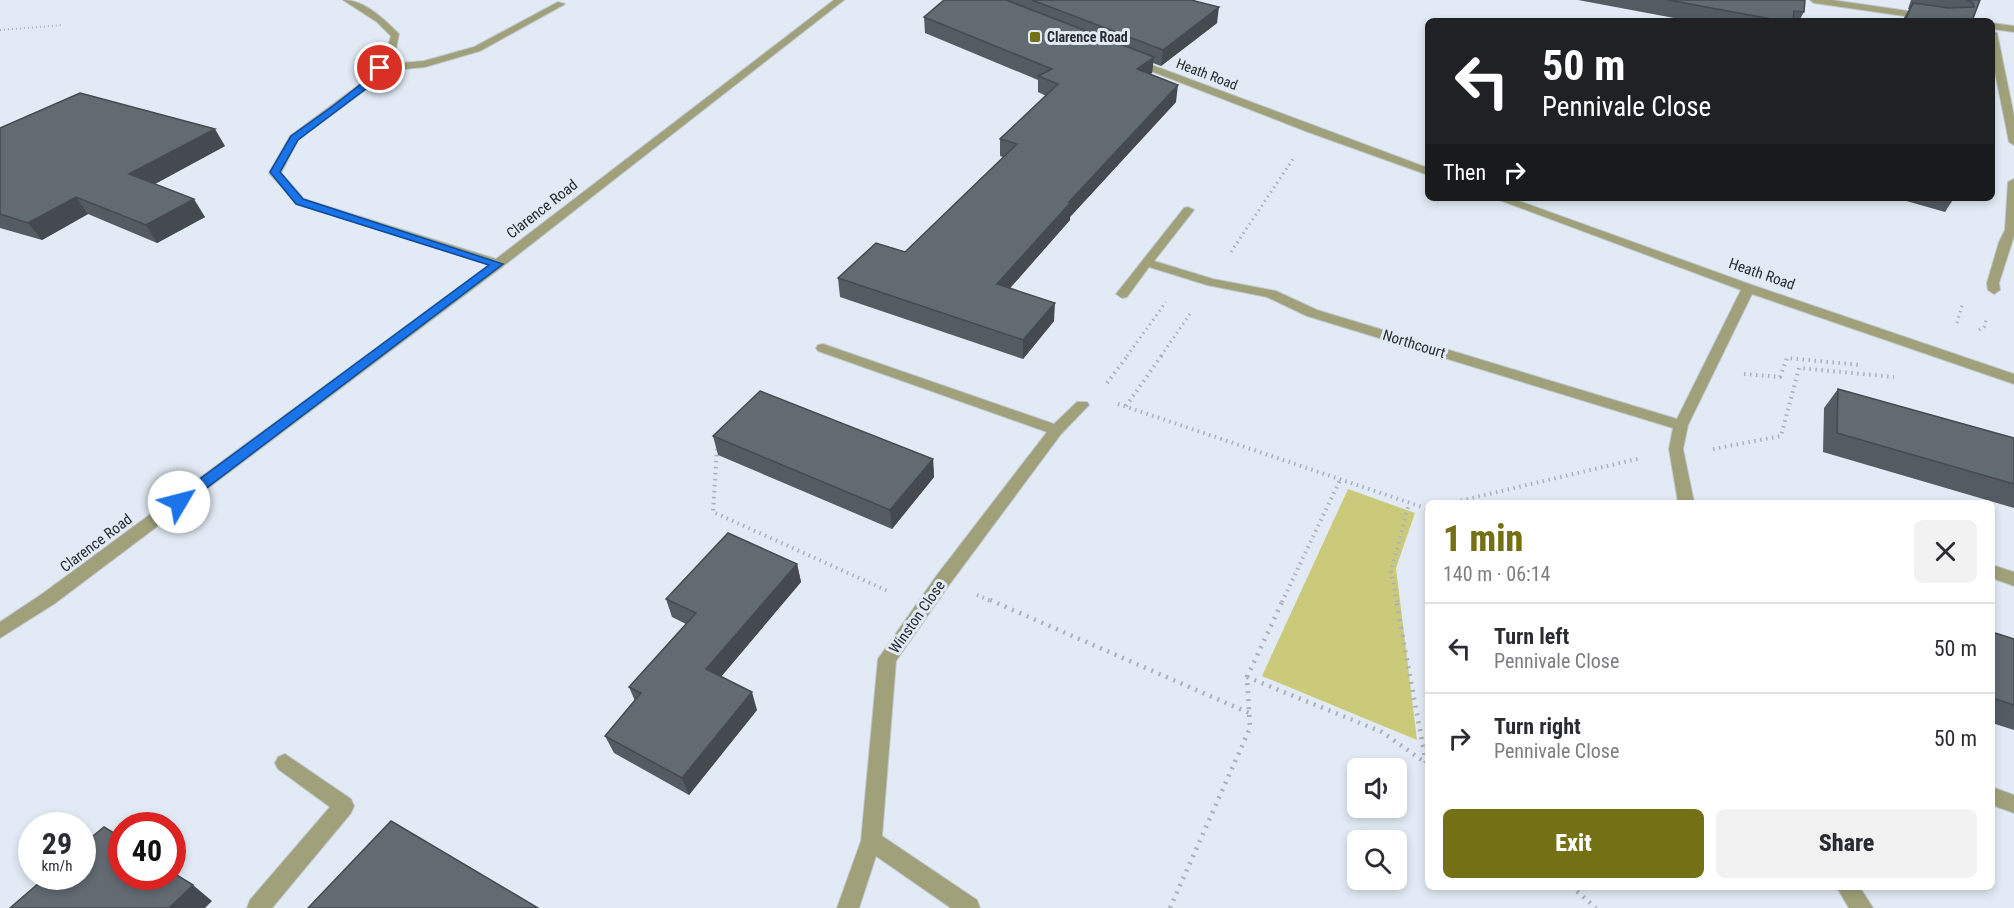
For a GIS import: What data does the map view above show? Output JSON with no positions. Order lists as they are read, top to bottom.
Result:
{
  "streets": {
    "street": [
      "Heath Road",
      "Clarence Road",
      "Northcourt",
      "Winston Close"
    ]
  },
  "places": {
    "transit": ["Clarence Road"]
  },
  "page": {
    "turn": ["50 m", "Pennivale Close"],
    "then": "Then",
    "heading": ["1 min", "140 m · 06:14"],
    "list": [
      {
        "name": "Turn left",
        "note": "Pennivale Close",
        "value": "50 m"
      },
      {
        "name": "Turn right",
        "note": "Pennivale Close",
        "value": "50 m"
      }
    ],
    "buttons": ["Exit", "Share"],
    "speed": "29 km/h",
    "limit": "40"
  }
}
